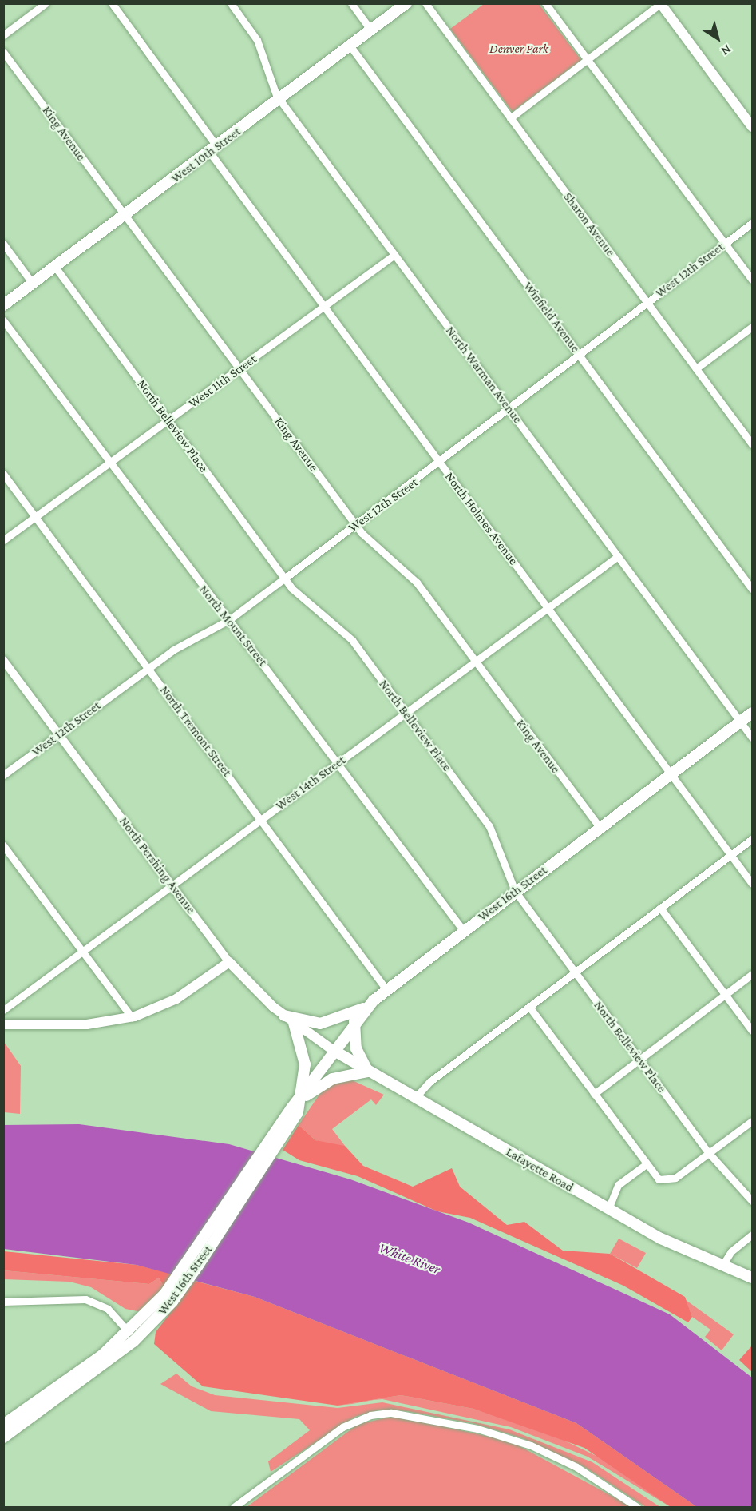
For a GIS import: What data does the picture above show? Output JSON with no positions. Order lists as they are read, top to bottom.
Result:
{
  "streets": {
    "main road": [
      "West 10th Street",
      "North Pershing Avenue",
      "West 16th Street",
      "Lafayette Road"
    ],
    "street": [
      "King Avenue",
      "Sharon Avenue",
      "West 12th Street",
      "Winfield Avenue",
      "North Warman Avenue",
      "West 11th Street",
      "North Belleview Place",
      "North Holmes Avenue",
      "North Mount Street",
      "North Tremont Street",
      "West 14th Street"
    ]
  },
  "crossings": [
    ["King Avenue", "West 10th Street"],
    ["King Avenue", "West 12th Street"],
    ["King Avenue", "West 11th Street"],
    ["King Avenue", "West 14th Street"],
    ["King Avenue", "West 16th Street"],
    ["West 10th Street", "Winfield Avenue"],
    ["West 10th Street", "North Warman Avenue"],
    ["West 10th Street", "North Belleview Place"],
    ["West 10th Street", "North Holmes Avenue"],
    ["Sharon Avenue", "West 12th Street"],
    ["West 12th Street", "Winfield Avenue"],
    ["West 12th Street", "North Warman Avenue"],
    ["West 12th Street", "North Belleview Place"],
    ["West 12th Street", "North Holmes Avenue"],
    ["West 12th Street", "North Mount Street"],
    ["West 12th Street", "North Tremont Street"],
    ["West 12th Street", "North Pershing Avenue"],
    ["North Warman Avenue", "West 11th Street"],
    ["North Warman Avenue", "West 14th Street"],
    ["North Warman Avenue", "West 16th Street"],
    ["West 11th Street", "North Belleview Place"],
    ["West 11th Street", "North Holmes Avenue"],
    ["West 11th Street", "North Mount Street"],
    ["West 11th Street", "North Tremont Street"],
    ["North Belleview Place", "West 14th Street"],
    ["North Belleview Place", "West 16th Street"],
    ["North Holmes Avenue", "West 14th Street"],
    ["North Holmes Avenue", "West 16th Street"],
    ["North Mount Street", "West 14th Street"],
    ["North Mount Street", "West 16th Street"],
    ["North Tremont Street", "West 14th Street"],
    ["North Tremont Street", "West 16th Street"],
    ["West 14th Street", "North Pershing Avenue"],
    ["North Pershing Avenue", "West 16th Street"],
    ["North Pershing Avenue", "Lafayette Road"],
    ["West 16th Street", "Lafayette Road"]
  ],
  "water": ["White River"],
  "parks": ["Denver Park"],
  "north": "bottom right"
}
